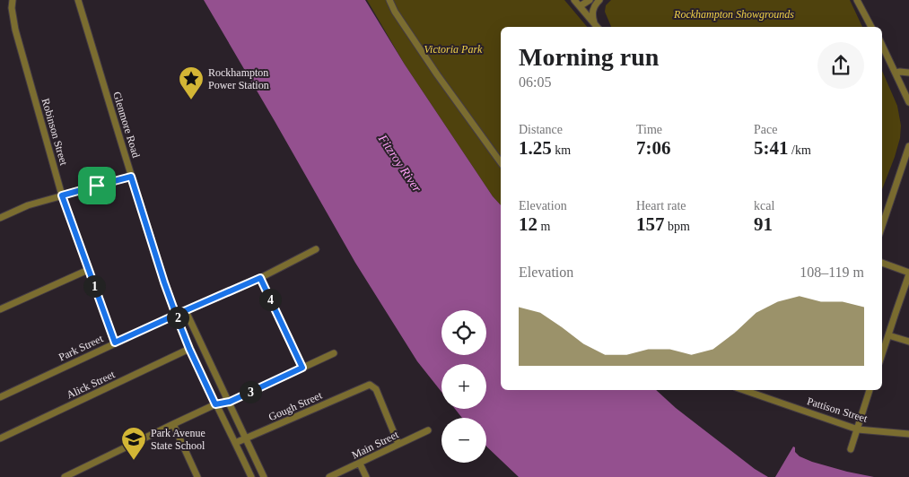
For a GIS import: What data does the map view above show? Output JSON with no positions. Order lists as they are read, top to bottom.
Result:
{
  "streets": {
    "street": [
      "Glenmore Road",
      "Robinson Street",
      "Park Street",
      "Alick Street",
      "Gough Street",
      "Pattison Street",
      "Main Street"
    ]
  },
  "crossings": [
    ["Glenmore Road", "Park Street"],
    ["Glenmore Road", "Alick Street"],
    ["Glenmore Road", "Gough Street"],
    ["Robinson Street", "Park Street"],
    ["Gough Street", "Main Street"]
  ],
  "water": ["Fitzroy River"],
  "parks": ["Rockhampton Showgrounds", "Victoria Park"],
  "places": {
    "place": ["Rockhampton Power Station"],
    "school or university": ["Park Avenue State School"]
  },
  "page": {
    "heading": ["Morning run", "06:05"],
    "stats": [
      ["Distance", "1.25 km"],
      ["Time", "7:06"],
      ["Pace", "5:41 /km"],
      ["Elevation", "12 m"],
      ["Heart rate", "157 bpm"],
      ["kcal", "91"]
    ],
    "chart": ["Elevation", "108–119 m"],
    "pins": [
      "1",
      "4",
      "2",
      "3"
    ],
    "map_buttons": ["+", "−"]
  }
}
